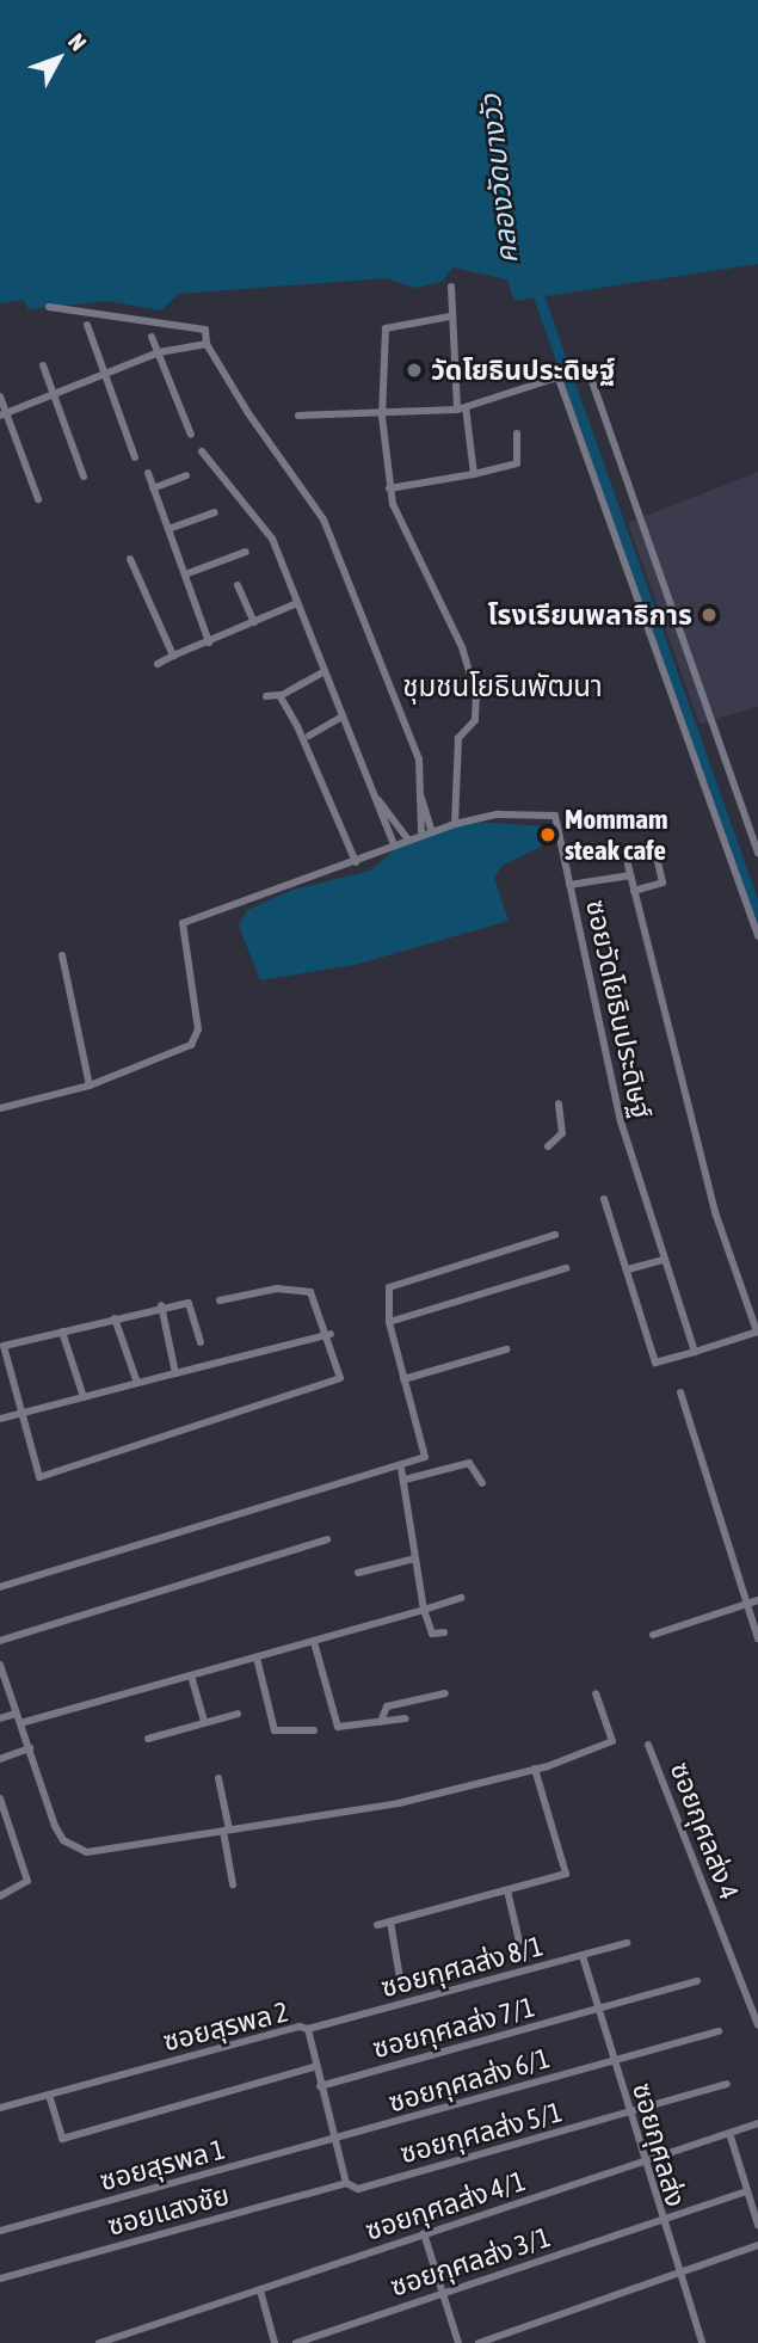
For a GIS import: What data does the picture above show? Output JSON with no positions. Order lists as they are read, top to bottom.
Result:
{
  "streets": {
    "street": [
      "ซอยวัดโยธินประดิษฐ์",
      "ซอยกุศลส่ง 4",
      "ซอยกุศลส่ง 8/1",
      "ซอยสุรพล 2",
      "ซอยกุศลส่ง 7/1",
      "ซอยกุศลส่ง 6/1",
      "ซอยกุศลส่ง 5/1",
      "ซอยกุศลส่ง",
      "ซอยสุรพล 1",
      "ซอยกุศลส่ง 4/1",
      "ซอยแสงชัย",
      "ซอยกุศลส่ง 3/1"
    ]
  },
  "crossings": [
    ["ซอยกุศลส่ง 8/1", "ซอยสุรพล 2"],
    ["ซอยกุศลส่ง 8/1", "ซอยกุศลส่ง"],
    ["ซอยสุรพล 2", "ซอยกุศลส่ง 7/1"],
    ["ซอยสุรพล 2", "ซอยกุศลส่ง 6/1"],
    ["ซอยสุรพล 2", "ซอยกุศลส่ง 5/1"],
    ["ซอยสุรพล 2", "ซอยสุรพล 1"],
    ["ซอยสุรพล 2", "ซอยแสงชัย"],
    ["ซอยกุศลส่ง 7/1", "ซอยกุศลส่ง"],
    ["ซอยกุศลส่ง 6/1", "ซอยกุศลส่ง"],
    ["ซอยกุศลส่ง 6/1", "ซอยสุรพล 1"],
    ["ซอยกุศลส่ง 5/1", "ซอยกุศลส่ง"],
    ["ซอยกุศลส่ง 5/1", "ซอยแสงชัย"],
    ["ซอยกุศลส่ง", "ซอยกุศลส่ง 4/1"],
    ["ซอยกุศลส่ง", "ซอยกุศลส่ง 3/1"]
  ],
  "districts": ["ชุมชนโยธินพัฒนา"],
  "water": ["คลองวัดบางวัว"],
  "places": ["วัดโยธินประดิษฐ์", "โรงเรียนพลาธิการ", "Mommam steak cafe"],
  "north": "top right"
}
